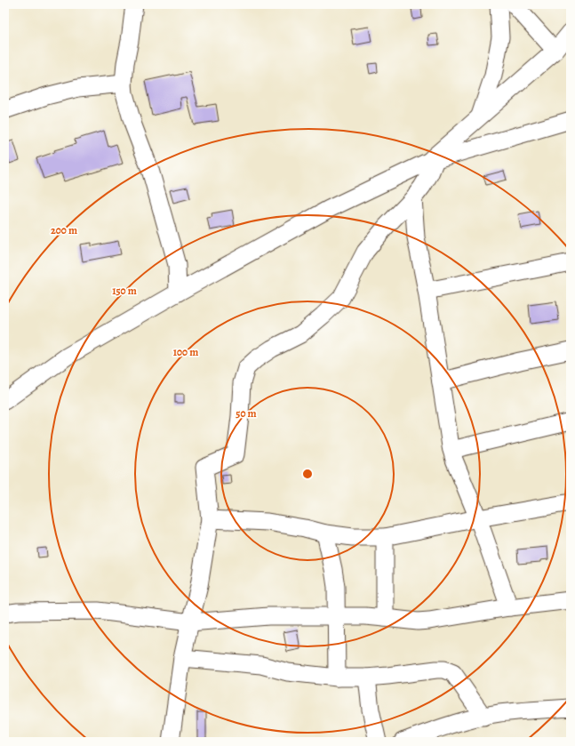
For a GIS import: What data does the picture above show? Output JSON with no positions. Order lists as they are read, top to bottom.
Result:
{
  "rings": [
    "200 m",
    "150 m",
    "100 m",
    "50 m"
  ]
}
